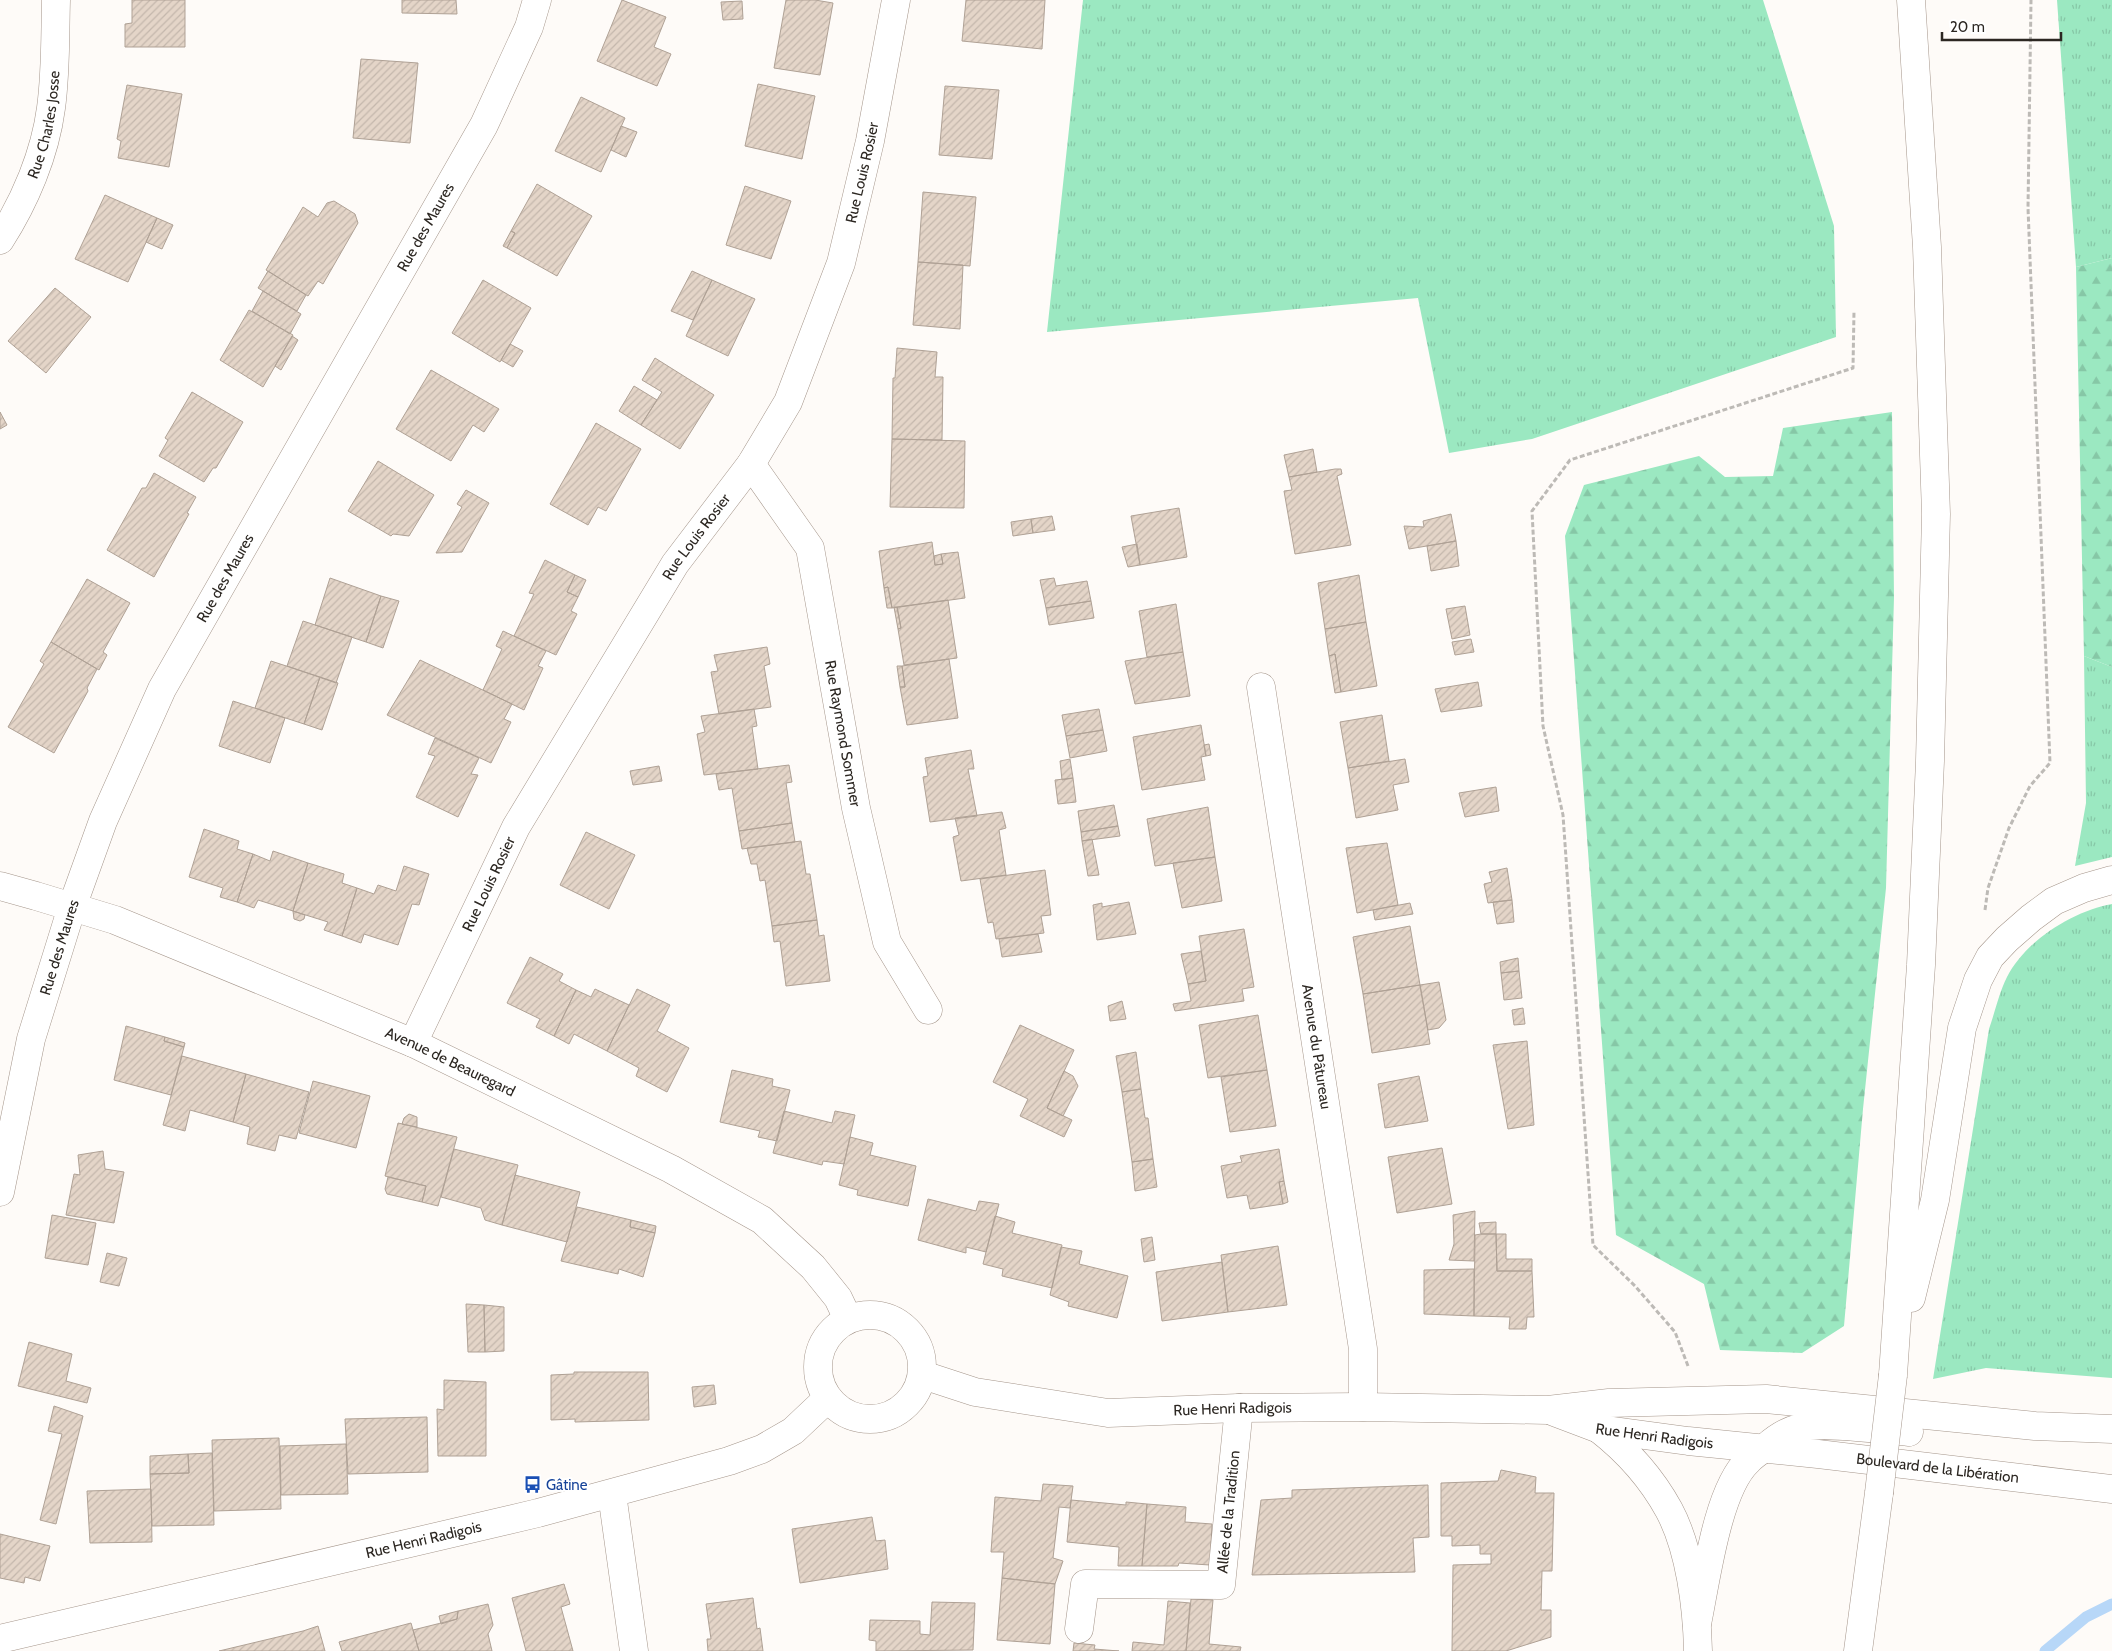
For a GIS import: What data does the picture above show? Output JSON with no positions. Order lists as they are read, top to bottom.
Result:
{
  "streets": {
    "street": [
      "Rue Charles Josse",
      "Rue Louis Rosier",
      "Rue des Maures",
      "Rue Raymond Sommer",
      "Avenue du Pâtureau",
      "Avenue de Beauregard",
      "Rue Henri Radigois",
      "Boulevard de la Libération",
      "Allée de la Tradition"
    ]
  },
  "crossings": [
    ["Rue Louis Rosier", "Rue Raymond Sommer"],
    ["Rue Louis Rosier", "Avenue de Beauregard"],
    ["Rue des Maures", "Avenue de Beauregard"],
    ["Avenue du Pâtureau", "Rue Henri Radigois"],
    ["Avenue de Beauregard", "Rue Henri Radigois"],
    ["Rue Henri Radigois", "Boulevard de la Libération"],
    ["Rue Henri Radigois", "Allée de la Tradition"]
  ],
  "places": {
    "bus stop": ["Gâtine"]
  },
  "scale_bar": "20 m"
}
